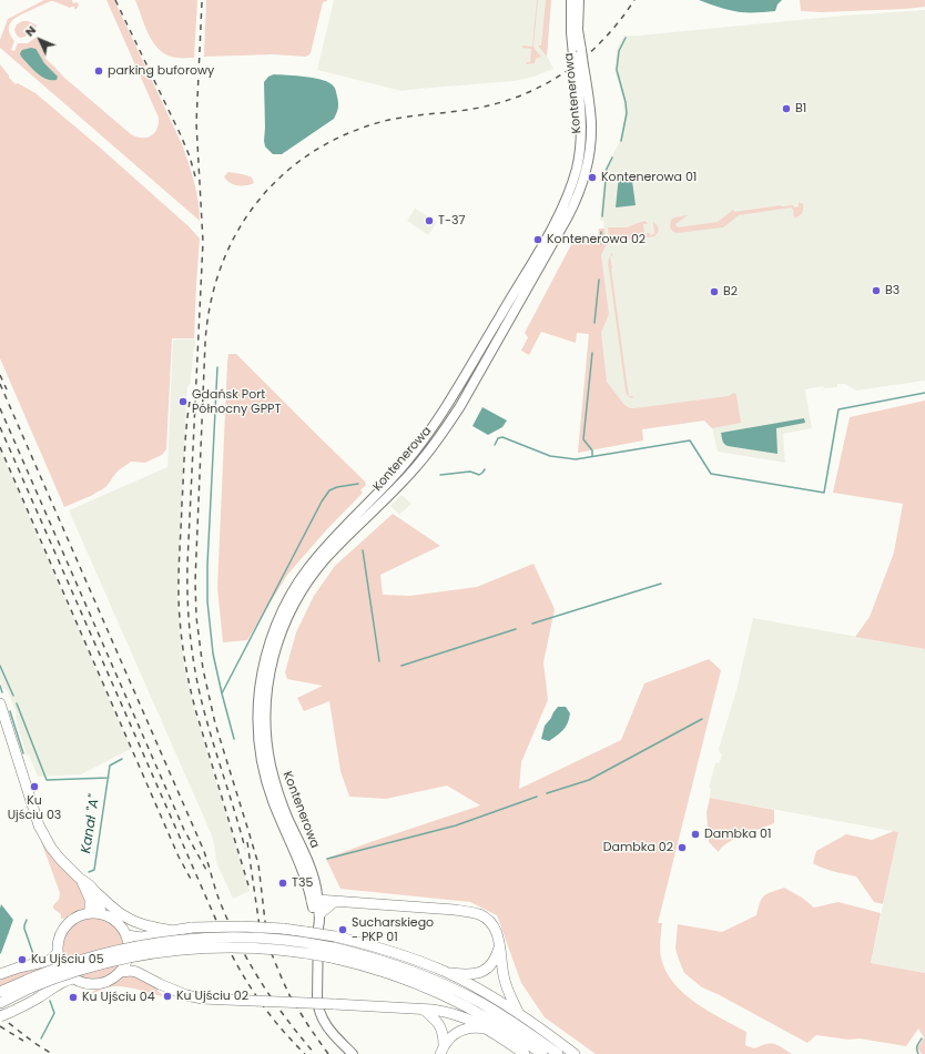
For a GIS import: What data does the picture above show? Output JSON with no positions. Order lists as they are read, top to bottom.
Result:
{
  "streets": {
    "main road": ["Kontenerowa"]
  },
  "water": ["Kanał \"A\""],
  "places": [
    "parking buforowy",
    "B1",
    "Kontenerowa 01",
    "T-37",
    "Kontenerowa 02",
    "B3",
    "B2",
    "Gdańsk Port Północny GPPT",
    "Ku Ujściu 03",
    "Dambka 01",
    "Dambka 02",
    "T35",
    "Sucharskiego - PKP 01",
    "Ku Ujściu 05",
    "Ku Ujściu 02",
    "Ku Ujściu 04"
  ],
  "north": "top left"
}
